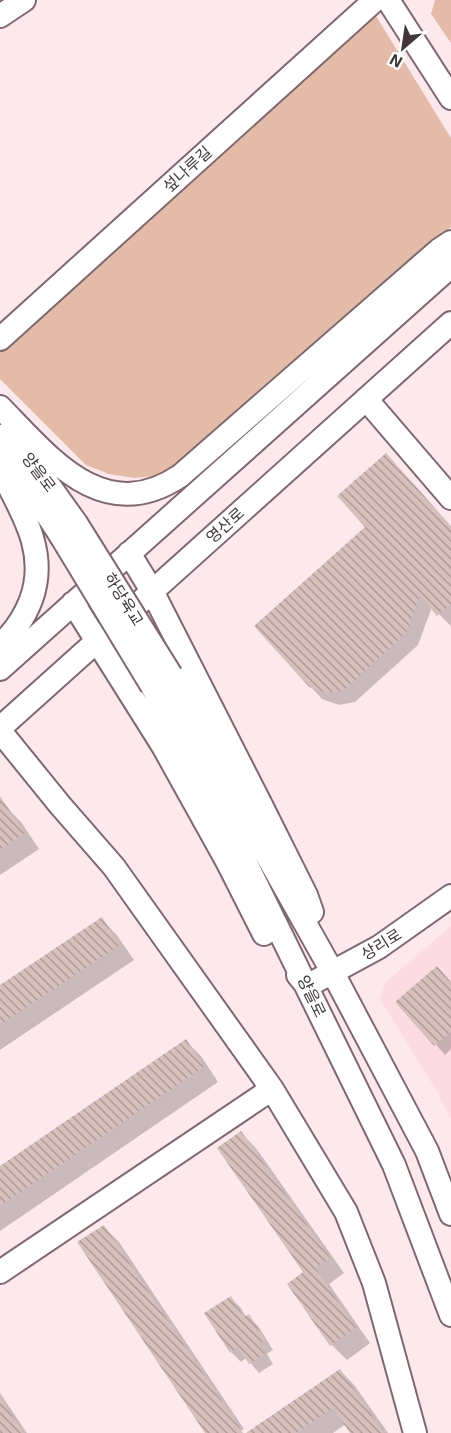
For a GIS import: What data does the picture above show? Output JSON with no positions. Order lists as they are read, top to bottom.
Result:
{
  "streets": {
    "street": [
      "섶나루길",
      "양을로",
      "영산로",
      "하당육교",
      "상리로"
    ]
  },
  "crossings": [
    ["양을로", "하당육교"],
    ["양을로", "상리로"]
  ],
  "north": "bottom left"
}
